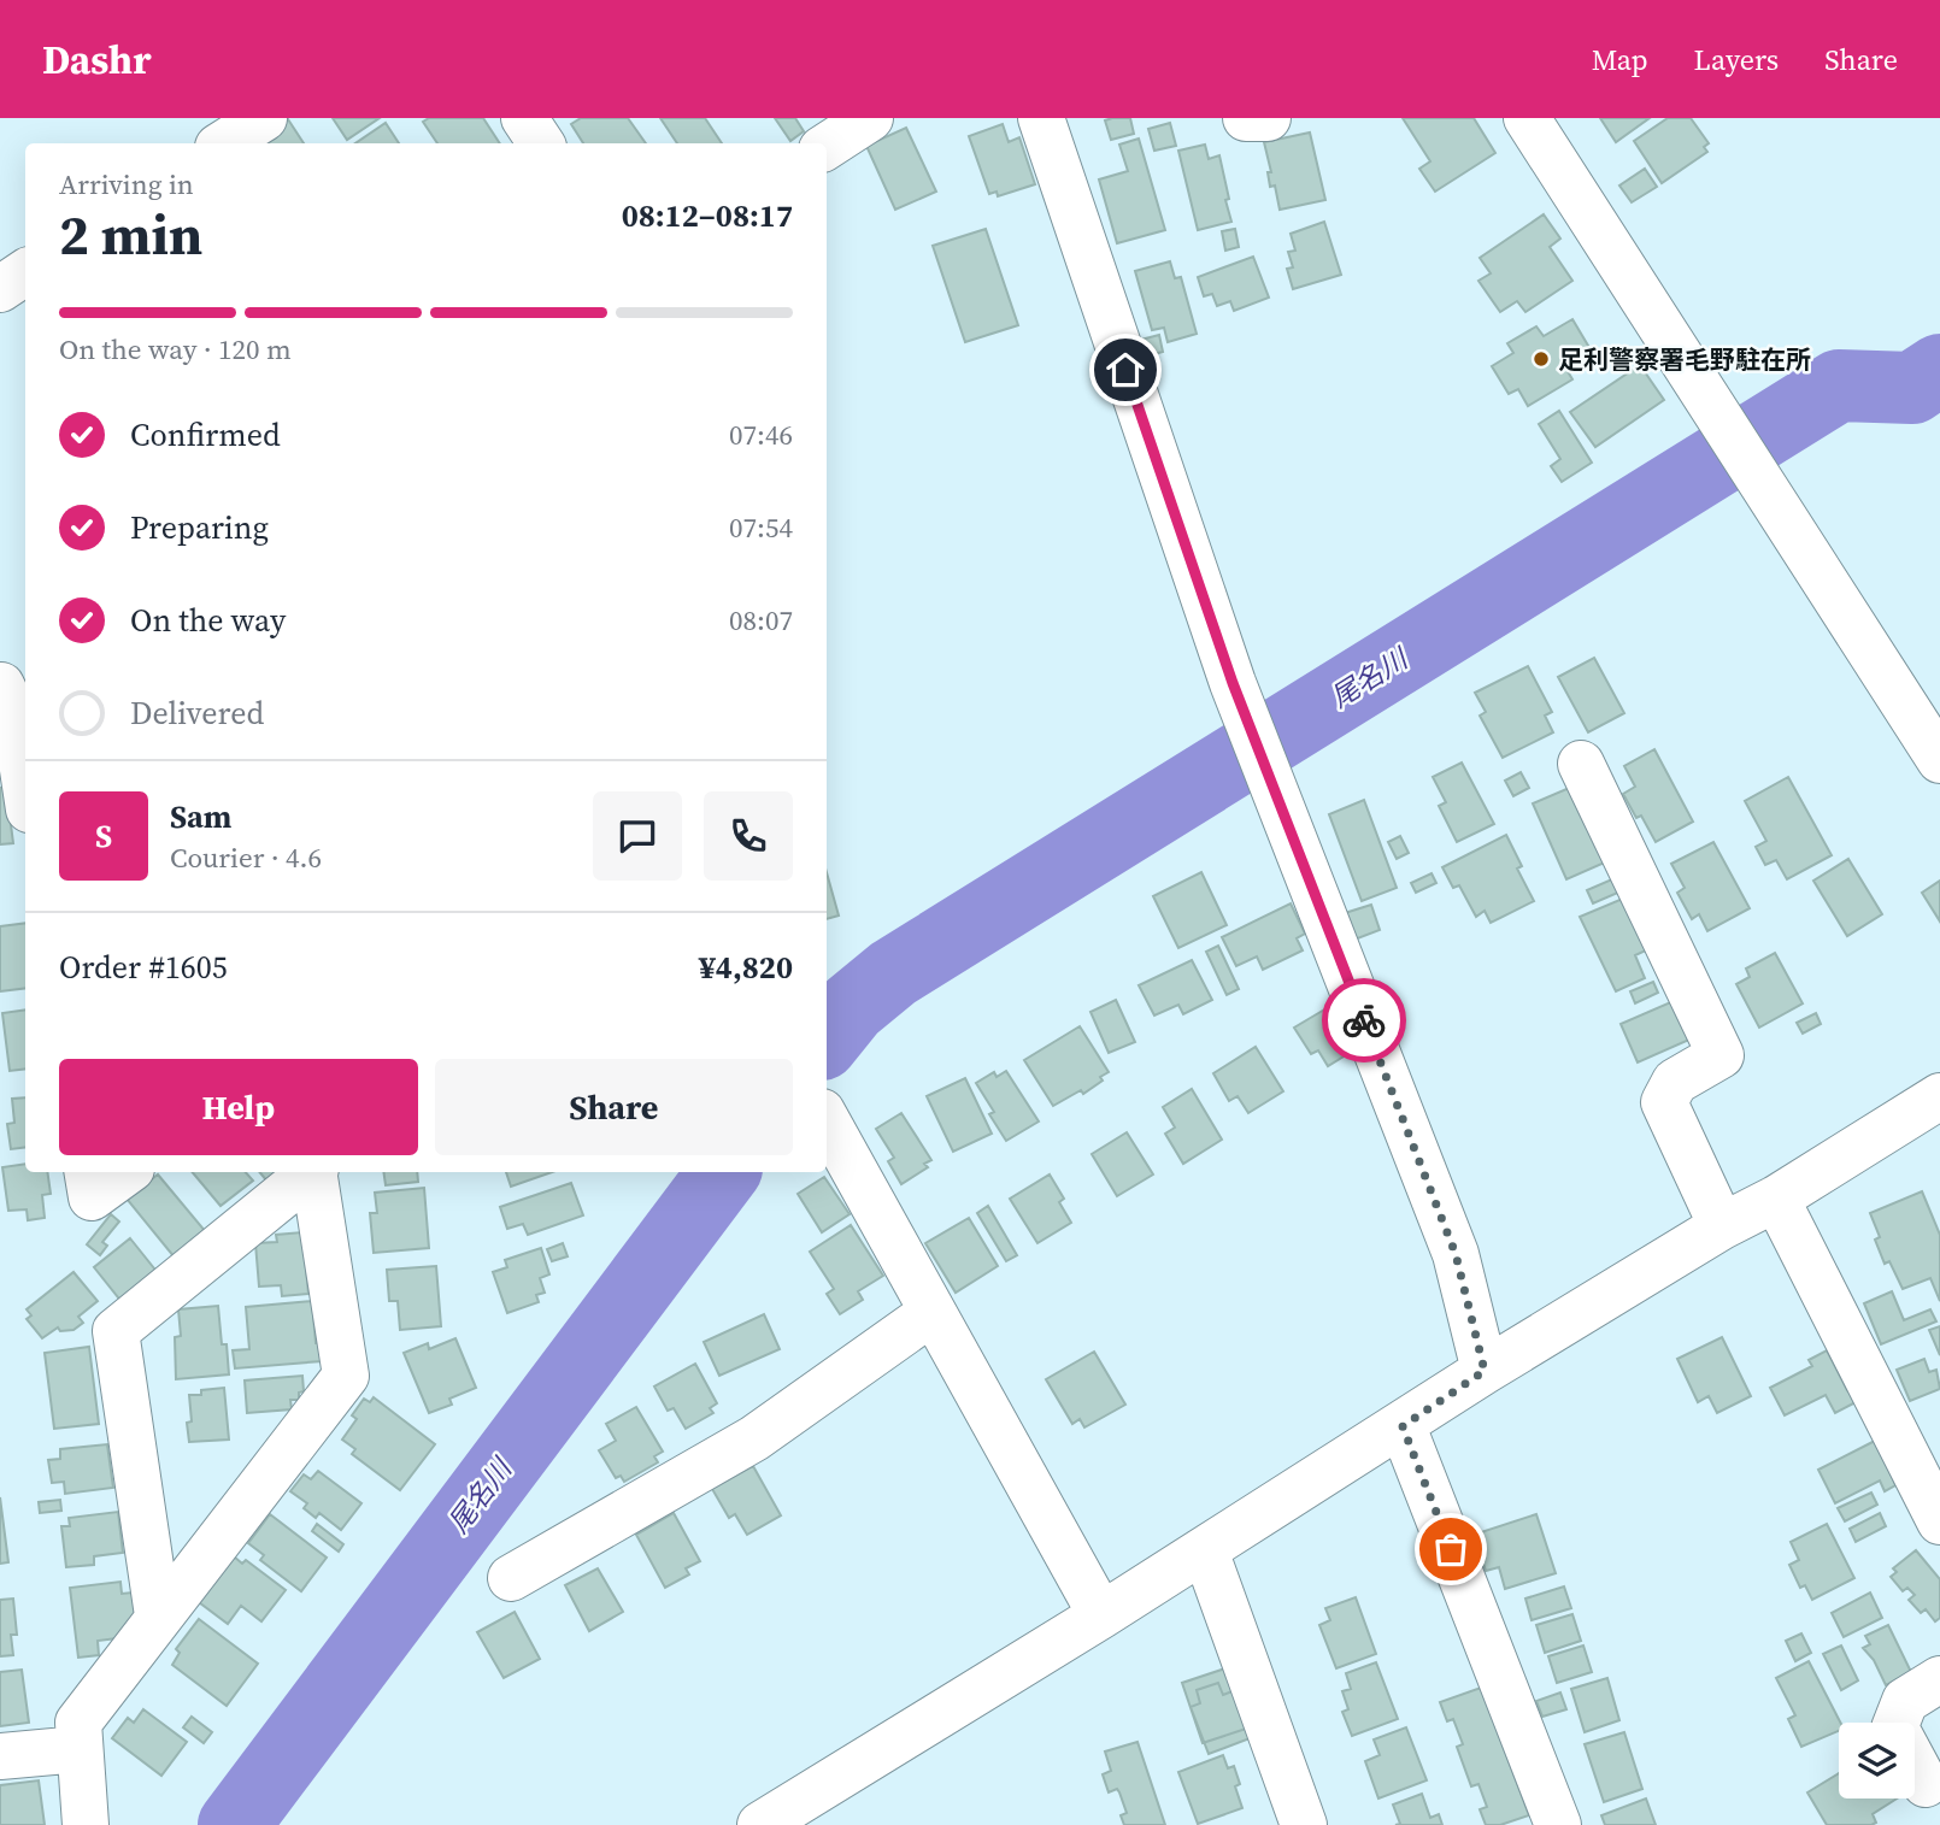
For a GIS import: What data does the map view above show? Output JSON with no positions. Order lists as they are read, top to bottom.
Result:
{
  "water": ["尾名川"],
  "places": ["足利警察署毛野駐在所"],
  "page": {
    "header": "Dashr",
    "nav": ["Map", "Layers", "Share"],
    "heading": ["2 min", "Arriving in", "08:12–08:17"],
    "panel": [
      "Sam",
      "Courier · 4.6",
      "Order #1605",
      "¥4,820"
    ],
    "bar": "On the way · 120 m",
    "list": [
      ["Confirmed", "07:46"],
      ["Preparing", "07:54"],
      ["On the way", "08:07"],
      "Delivered"
    ],
    "round": "S",
    "buttons": ["Help", "Share"]
  }
}
